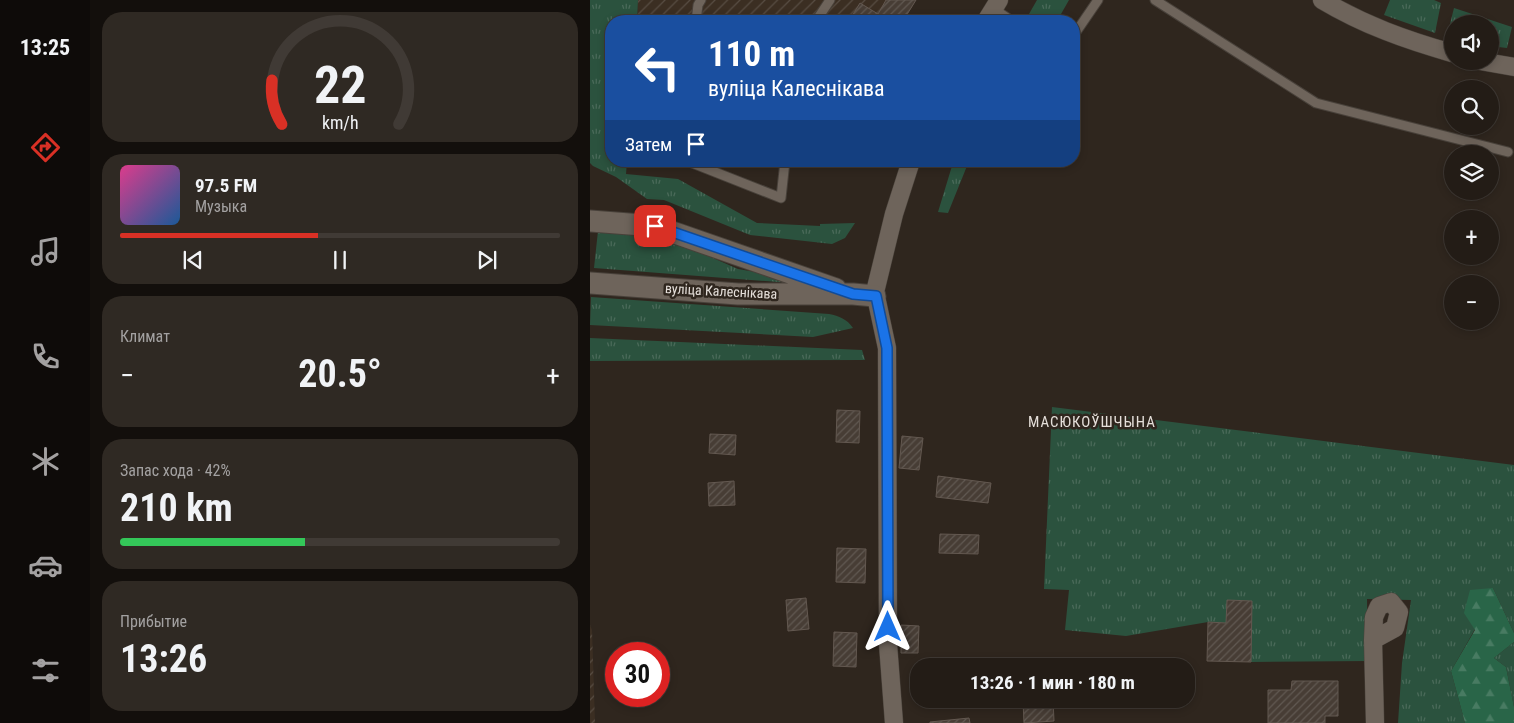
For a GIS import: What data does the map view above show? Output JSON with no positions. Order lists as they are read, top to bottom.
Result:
{
  "streets": {
    "street": ["вуліца Калеснікава"]
  },
  "districts": ["МАСЮКОЎШЧЫНА"],
  "page": {
    "tabs": "13:25",
    "map_buttons": ["+", "−"],
    "turn": ["110 m", "вуліца Калеснікава"],
    "then": "Затем",
    "song": ["97.5 FM", "Музыка"],
    "tile": [
      "Климат",
      ["Запас хода · 42%", "210 km"],
      ["Прибытие", "13:26"]
    ],
    "heat": ["−", "20.5°", "+"],
    "limit": "30",
    "trip": "13:26 · 1 мин · 180 m",
    "gauge": ["22", "km/h"]
  }
}
